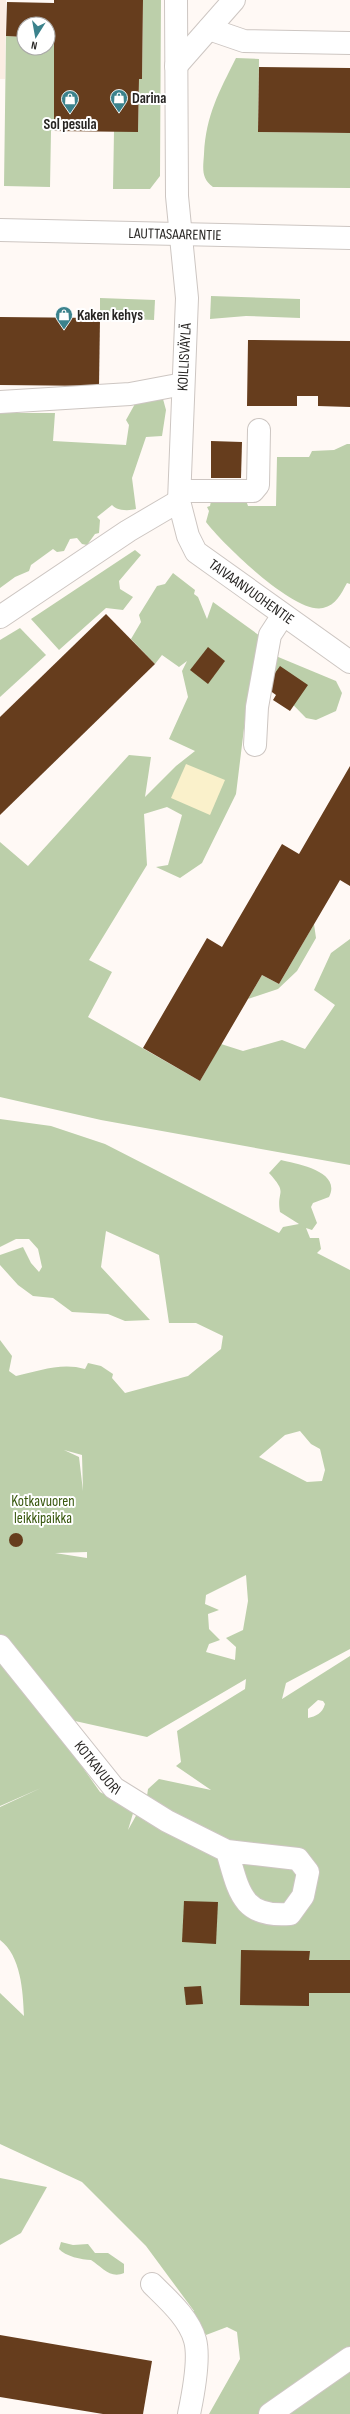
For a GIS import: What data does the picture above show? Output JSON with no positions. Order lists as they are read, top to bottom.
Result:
{
  "streets": {
    "street": [
      "LAUTTASAARENTIE",
      "KOILLISVÄYLÄ",
      "TAIVAANVUOHENTIE",
      "KOTKAVUORI"
    ]
  },
  "crossings": [
    ["LAUTTASAARENTIE", "KOILLISVÄYLÄ"],
    ["KOILLISVÄYLÄ", "TAIVAANVUOHENTIE"]
  ],
  "parks": ["Kotkavuoren leikkipaikka"],
  "places": {
    "shop": ["Darina", "Sol pesula", "Kaken kehys"]
  },
  "north": "bottom"
}
